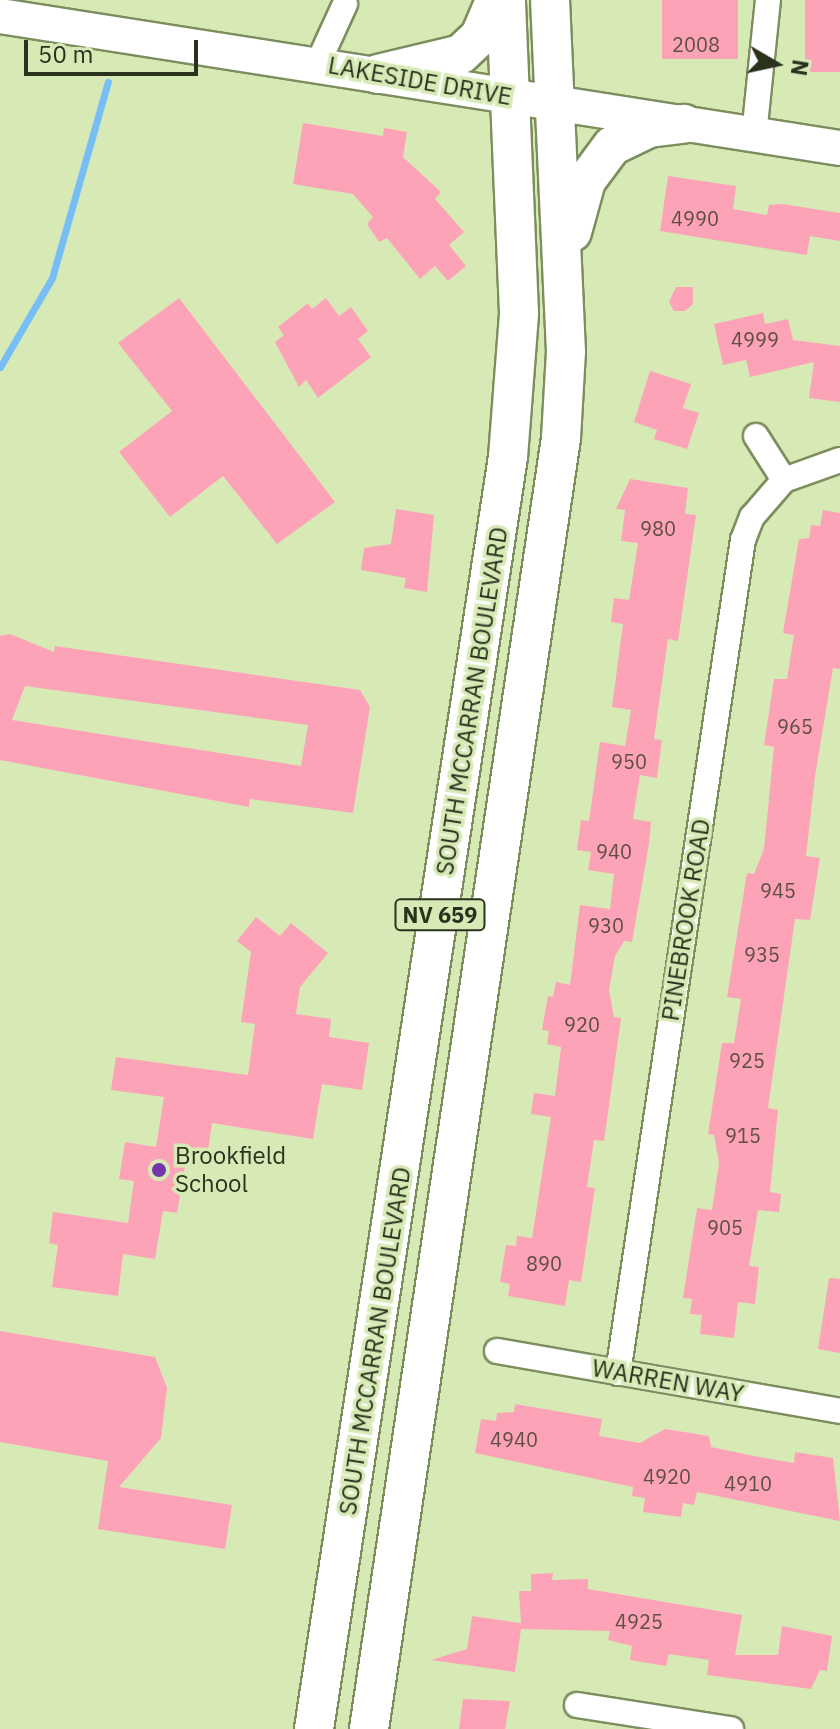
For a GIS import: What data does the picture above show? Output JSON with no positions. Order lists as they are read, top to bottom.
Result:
{
  "streets": {
    "main road": ["SOUTH MCCARRAN BOULEVARD", "NV 659"],
    "street": ["LAKESIDE DRIVE", "PINEBROOK ROAD", "WARREN WAY"]
  },
  "crossings": [
    ["LAKESIDE DRIVE", "SOUTH MCCARRAN BOULEVARD"],
    ["LAKESIDE DRIVE", "NV 659"],
    ["PINEBROOK ROAD", "WARREN WAY"]
  ],
  "places": ["Brookfield School"],
  "house_numbers": [
    "2008",
    "4990",
    "4999",
    "980",
    "965",
    "950",
    "940",
    "945",
    "930",
    "935",
    "920",
    "925",
    "915",
    "905",
    "890",
    "4940",
    "4920",
    "4910",
    "4925"
  ],
  "scale_bar": "50 m",
  "north": "right"
}
